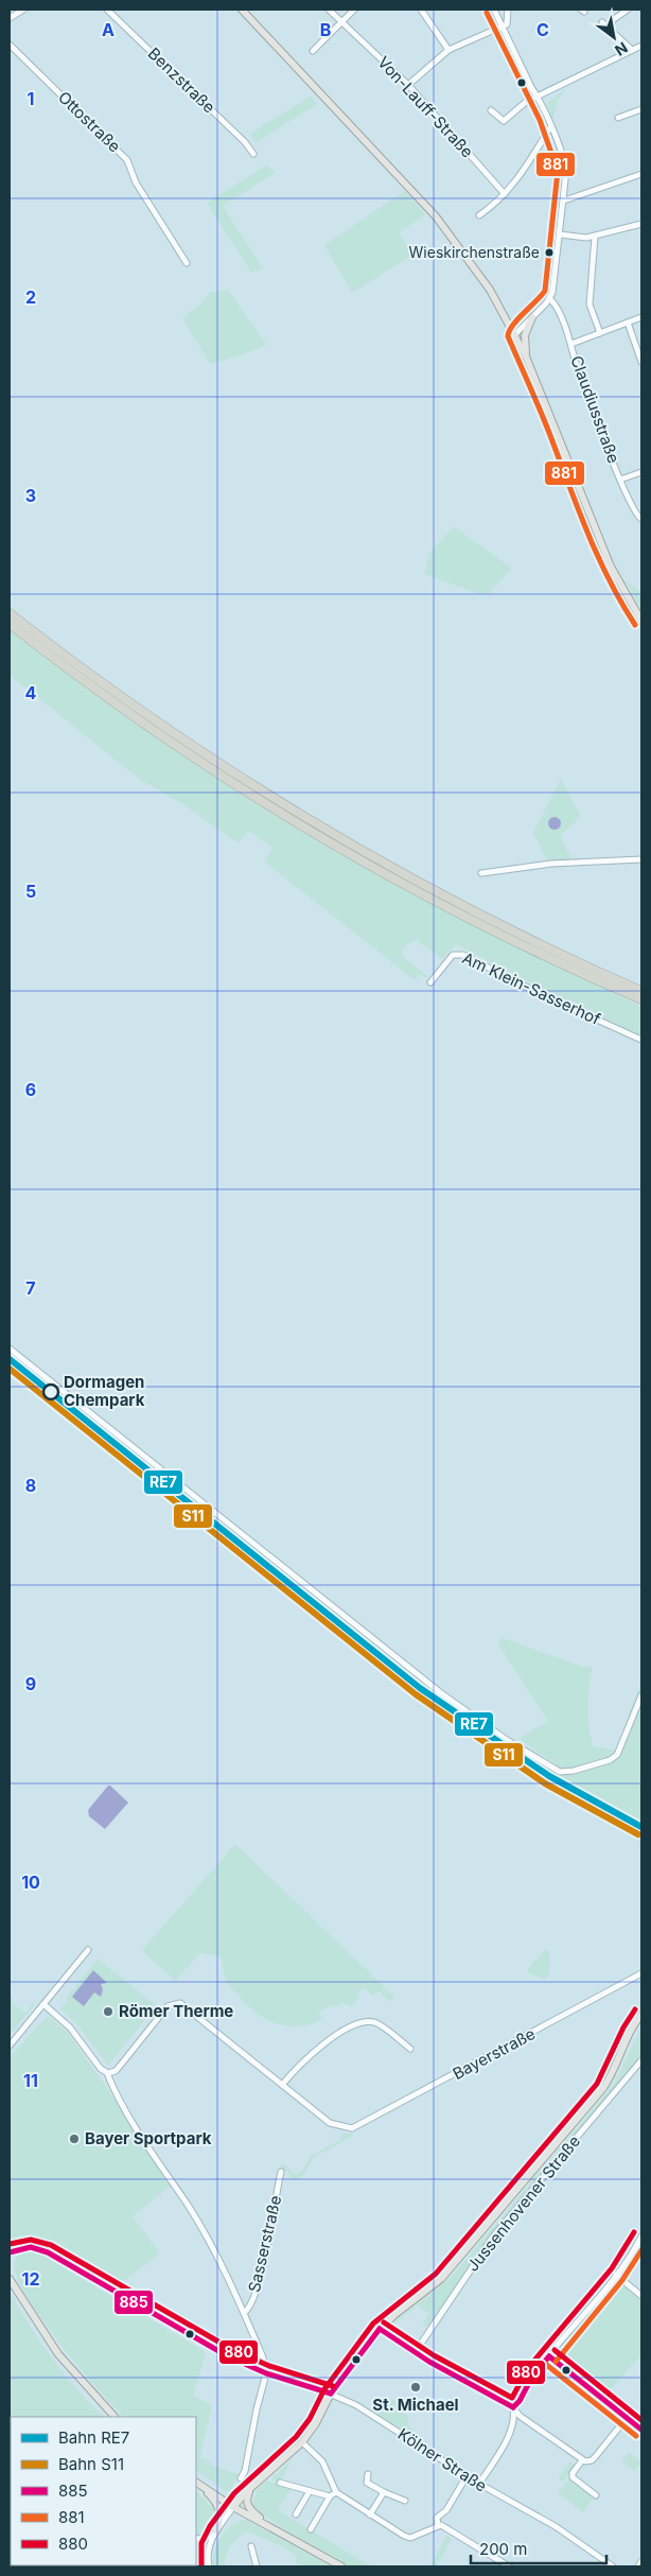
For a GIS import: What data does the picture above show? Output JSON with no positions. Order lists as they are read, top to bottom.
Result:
{
  "streets": {
    "street": [
      "Benzstraße",
      "Von-Lauff-Straße",
      "Ottostraße",
      "Claudiusstraße",
      "Am Klein-Sasserhof",
      "Bayerstraße",
      "Jussenhovener Straße",
      "Sasserstraße",
      "Kölner Straße"
    ]
  },
  "places": [
    "Wieskirchenstraße",
    "Dormagen Chempark",
    "Römer Therme",
    "Bayer Sportpark",
    "St. Michael"
  ],
  "lines": [
    "transit line 881",
    "rail line RE7",
    "rail line S11",
    "transit line 880",
    "transit line 885"
  ],
  "legend": [
    "Bahn RE7",
    "Bahn S11",
    "885",
    "881",
    "880"
  ],
  "scale_bar": "200 m",
  "north": "bottom right",
  "grid": {
    "columns": ["A", "B", "C"],
    "rows": [
      "1",
      "2",
      "3",
      "4",
      "5",
      "6",
      "7",
      "8",
      "9",
      "10",
      "11",
      "12"
    ]
  }
}
